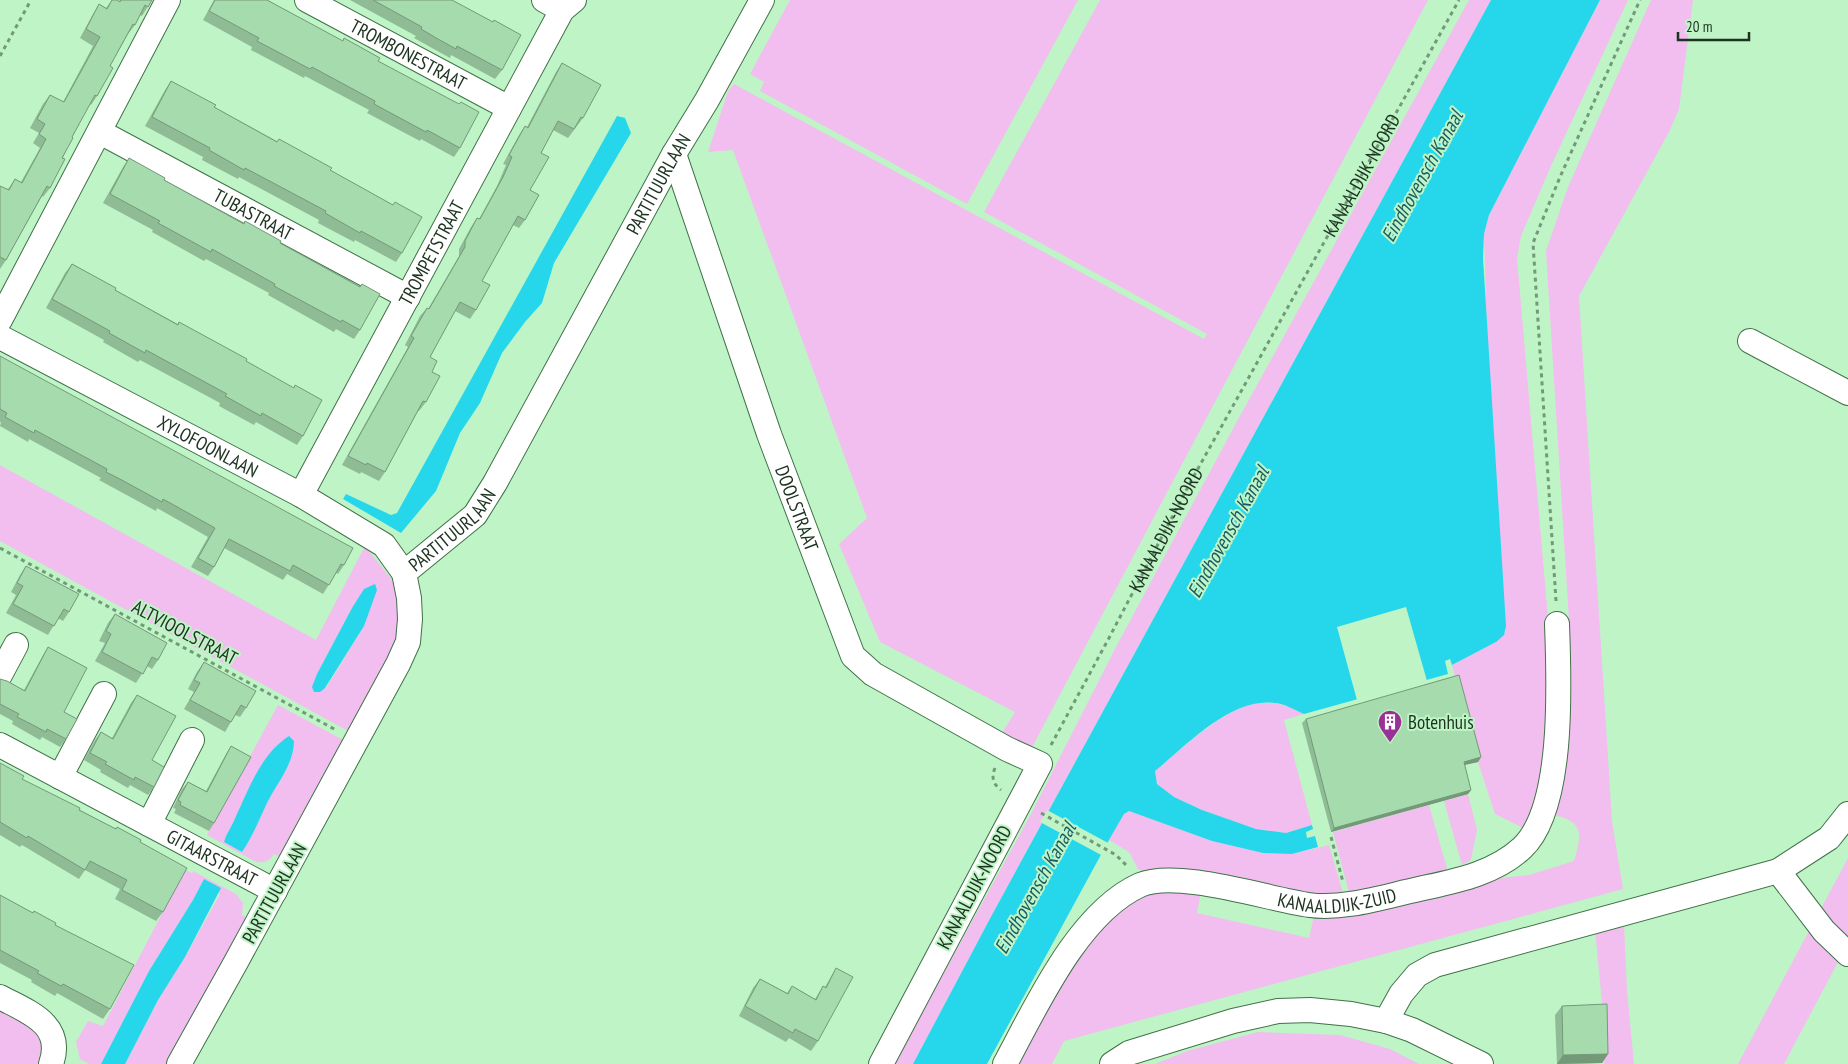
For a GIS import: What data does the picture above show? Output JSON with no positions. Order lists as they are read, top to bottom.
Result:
{
  "streets": {
    "street": [
      "TROMBONESTRAAT",
      "KANAALDIJK-NOORD",
      "PARTITUURLAAN",
      "TUBASTRAAT",
      "TROMPETSTRAAT",
      "XYLOFOONLAAN",
      "DOOLSTRAAT",
      "GITAARSTRAAT",
      "KANAALDIJK-ZUID"
    ],
    "path": ["ALTVIOOLSTRAAT"]
  },
  "crossings": [
    ["TROMBONESTRAAT", "TROMPETSTRAAT"],
    ["KANAALDIJK-NOORD", "DOOLSTRAAT"],
    ["PARTITUURLAAN", "XYLOFOONLAAN"],
    ["PARTITUURLAAN", "DOOLSTRAAT"],
    ["PARTITUURLAAN", "ALTVIOOLSTRAAT"],
    ["PARTITUURLAAN", "GITAARSTRAAT"],
    ["TUBASTRAAT", "TROMPETSTRAAT"],
    ["TROMPETSTRAAT", "XYLOFOONLAAN"]
  ],
  "water": ["Eindhovensch Kanaal"],
  "places": {
    "building": ["Botenhuis"]
  },
  "scale_bar": "20 m"
}
